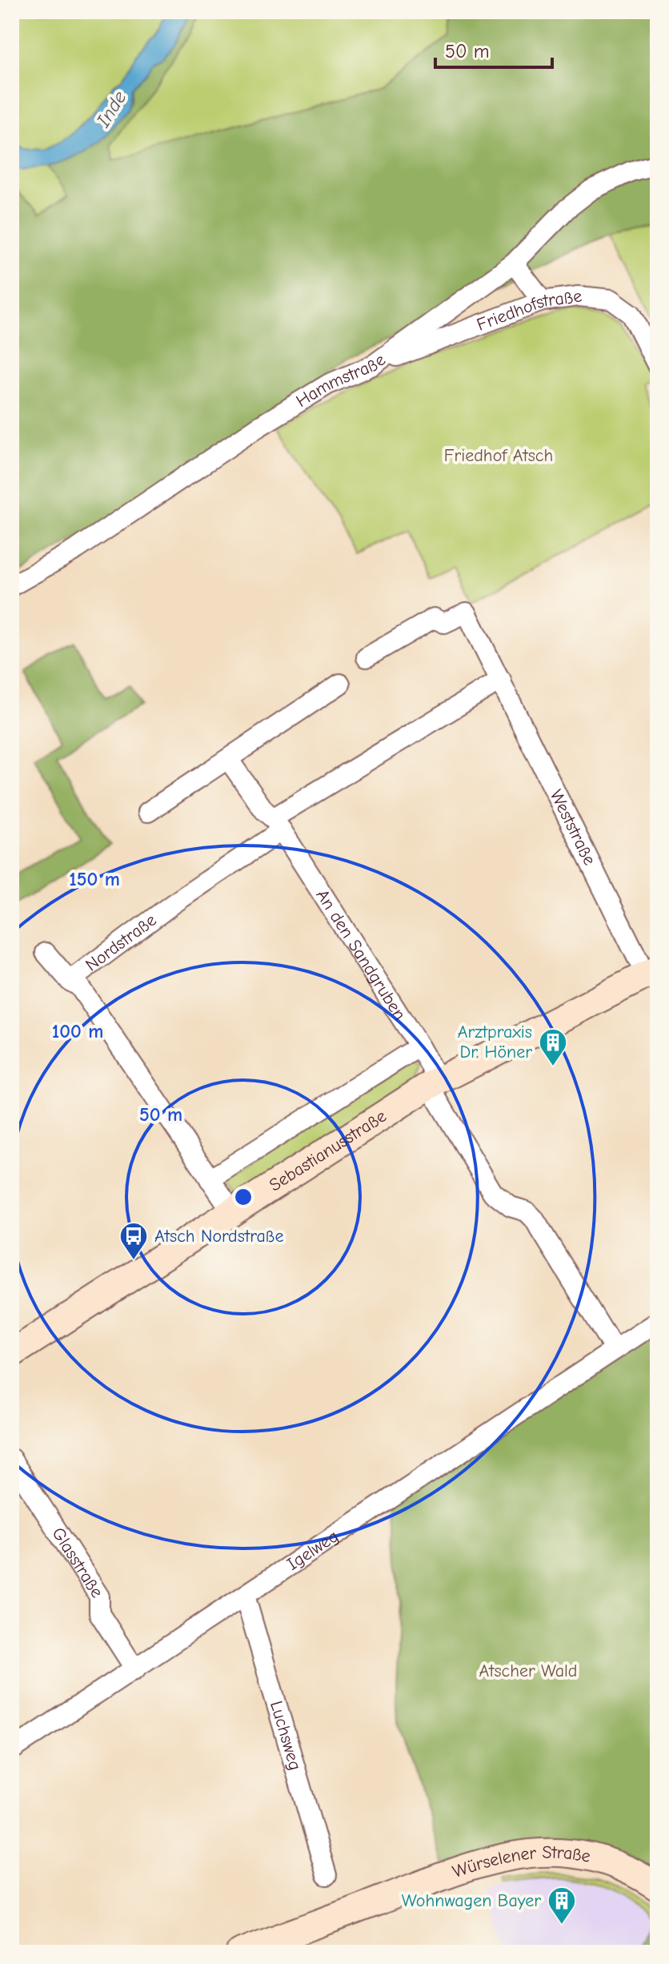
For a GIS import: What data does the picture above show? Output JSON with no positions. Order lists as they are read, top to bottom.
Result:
{
  "streets": {
    "main road": ["Sebastianusstraße", "Würselener Straße"],
    "street": [
      "Friedhofstraße",
      "Hammstraße",
      "Weststraße",
      "Nordstraße",
      "An den Sandgruben",
      "Igelweg",
      "Glasstraße",
      "Luchsweg"
    ]
  },
  "crossings": [
    ["Friedhofstraße", "Hammstraße"],
    ["Weststraße", "Sebastianusstraße"],
    ["Nordstraße", "An den Sandgruben"],
    ["Nordstraße", "Sebastianusstraße"],
    ["An den Sandgruben", "Sebastianusstraße"],
    ["Igelweg", "Glasstraße"],
    ["Igelweg", "Luchsweg"]
  ],
  "water": ["Inde"],
  "parks": ["Friedhof Atsch", "Atscher Wald"],
  "places": {
    "building": ["Arztpraxis Dr. Höner", "Wohnwagen Bayer"],
    "bus stop": ["Atsch Nordstraße"]
  },
  "scale_bar": "50 m",
  "rings": ["150 m", "100 m", "50 m"]
}
